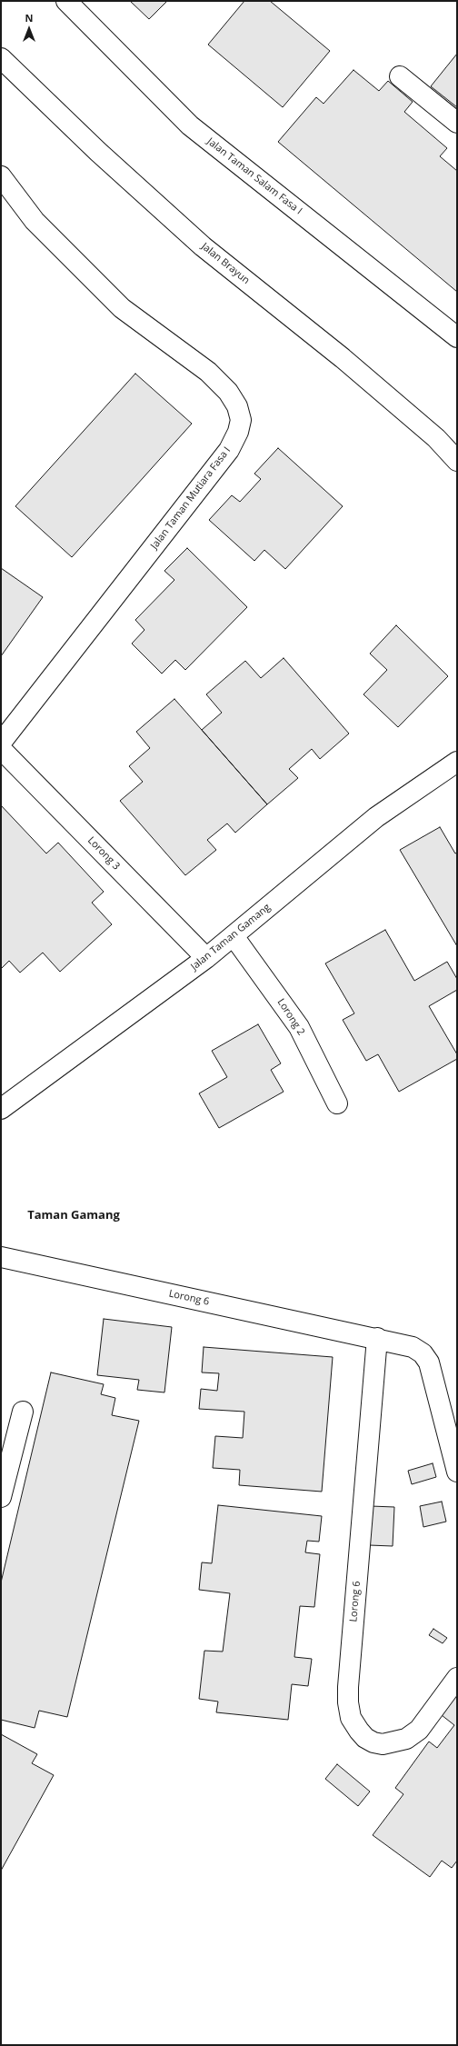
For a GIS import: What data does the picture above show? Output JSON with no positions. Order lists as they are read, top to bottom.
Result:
{
  "streets": {
    "street": [
      "Jalan Taman Salam Fasa I",
      "Jalan Brayun",
      "Jalan Taman Mutiara Fasa I",
      "Lorong 3",
      "Jalan Taman Gamang",
      "Lorong 2",
      "Lorong 6"
    ]
  },
  "crossings": [
    ["Lorong 3", "Jalan Taman Gamang"],
    ["Jalan Taman Gamang", "Lorong 2"]
  ],
  "districts": ["Taman Gamang"],
  "north": "top"
}
